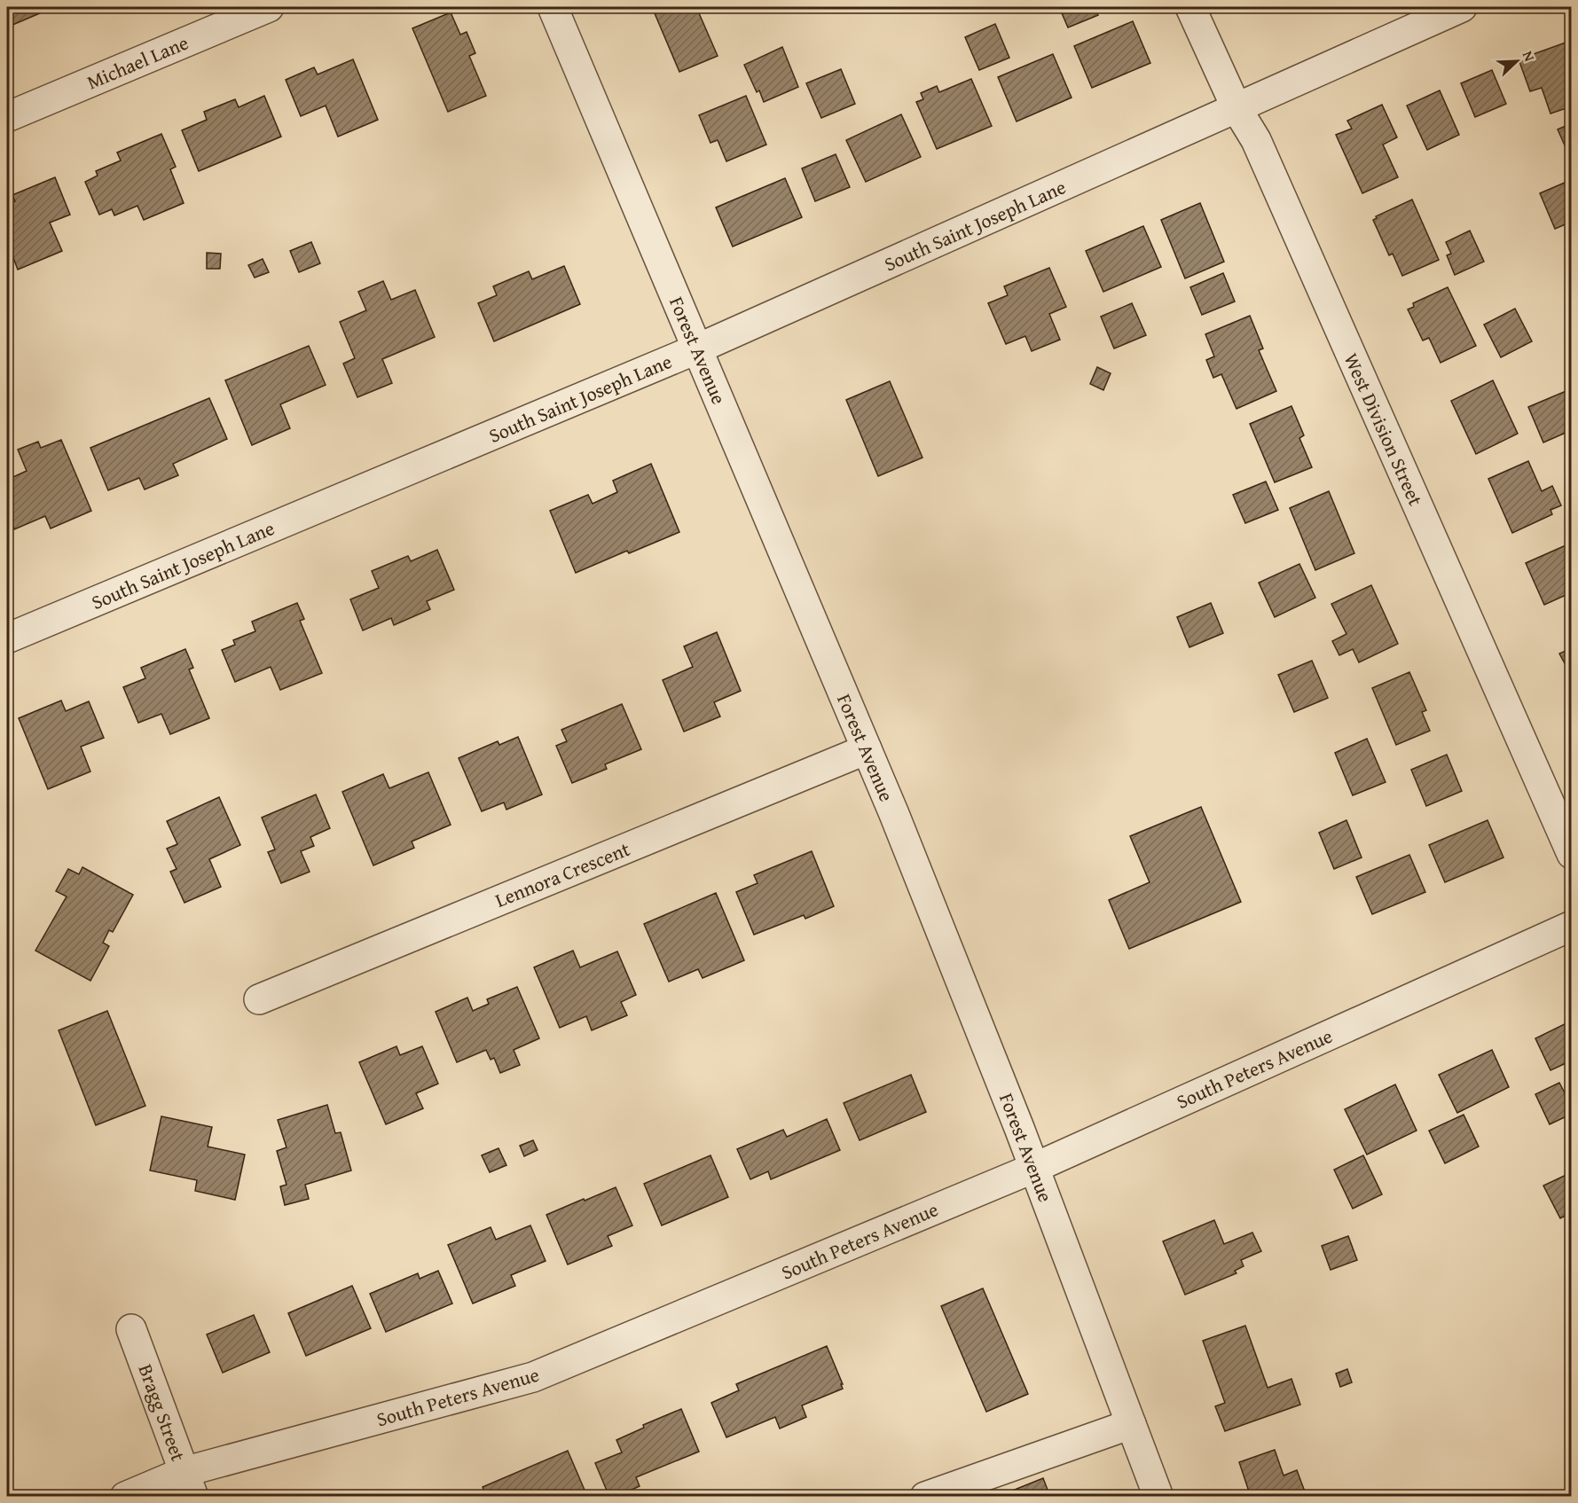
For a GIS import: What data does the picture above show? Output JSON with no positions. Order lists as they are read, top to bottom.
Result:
{
  "streets": {
    "street": [
      "Michael Lane",
      "South Saint Joseph Lane",
      "Forest Avenue",
      "West Division Street",
      "Lennora Crescent",
      "South Peters Avenue",
      "Bragg Street"
    ]
  },
  "crossings": [
    ["South Saint Joseph Lane", "Forest Avenue"],
    ["South Saint Joseph Lane", "West Division Street"],
    ["Forest Avenue", "Lennora Crescent"],
    ["Forest Avenue", "South Peters Avenue"],
    ["South Peters Avenue", "Bragg Street"]
  ],
  "north": "top right"
}
